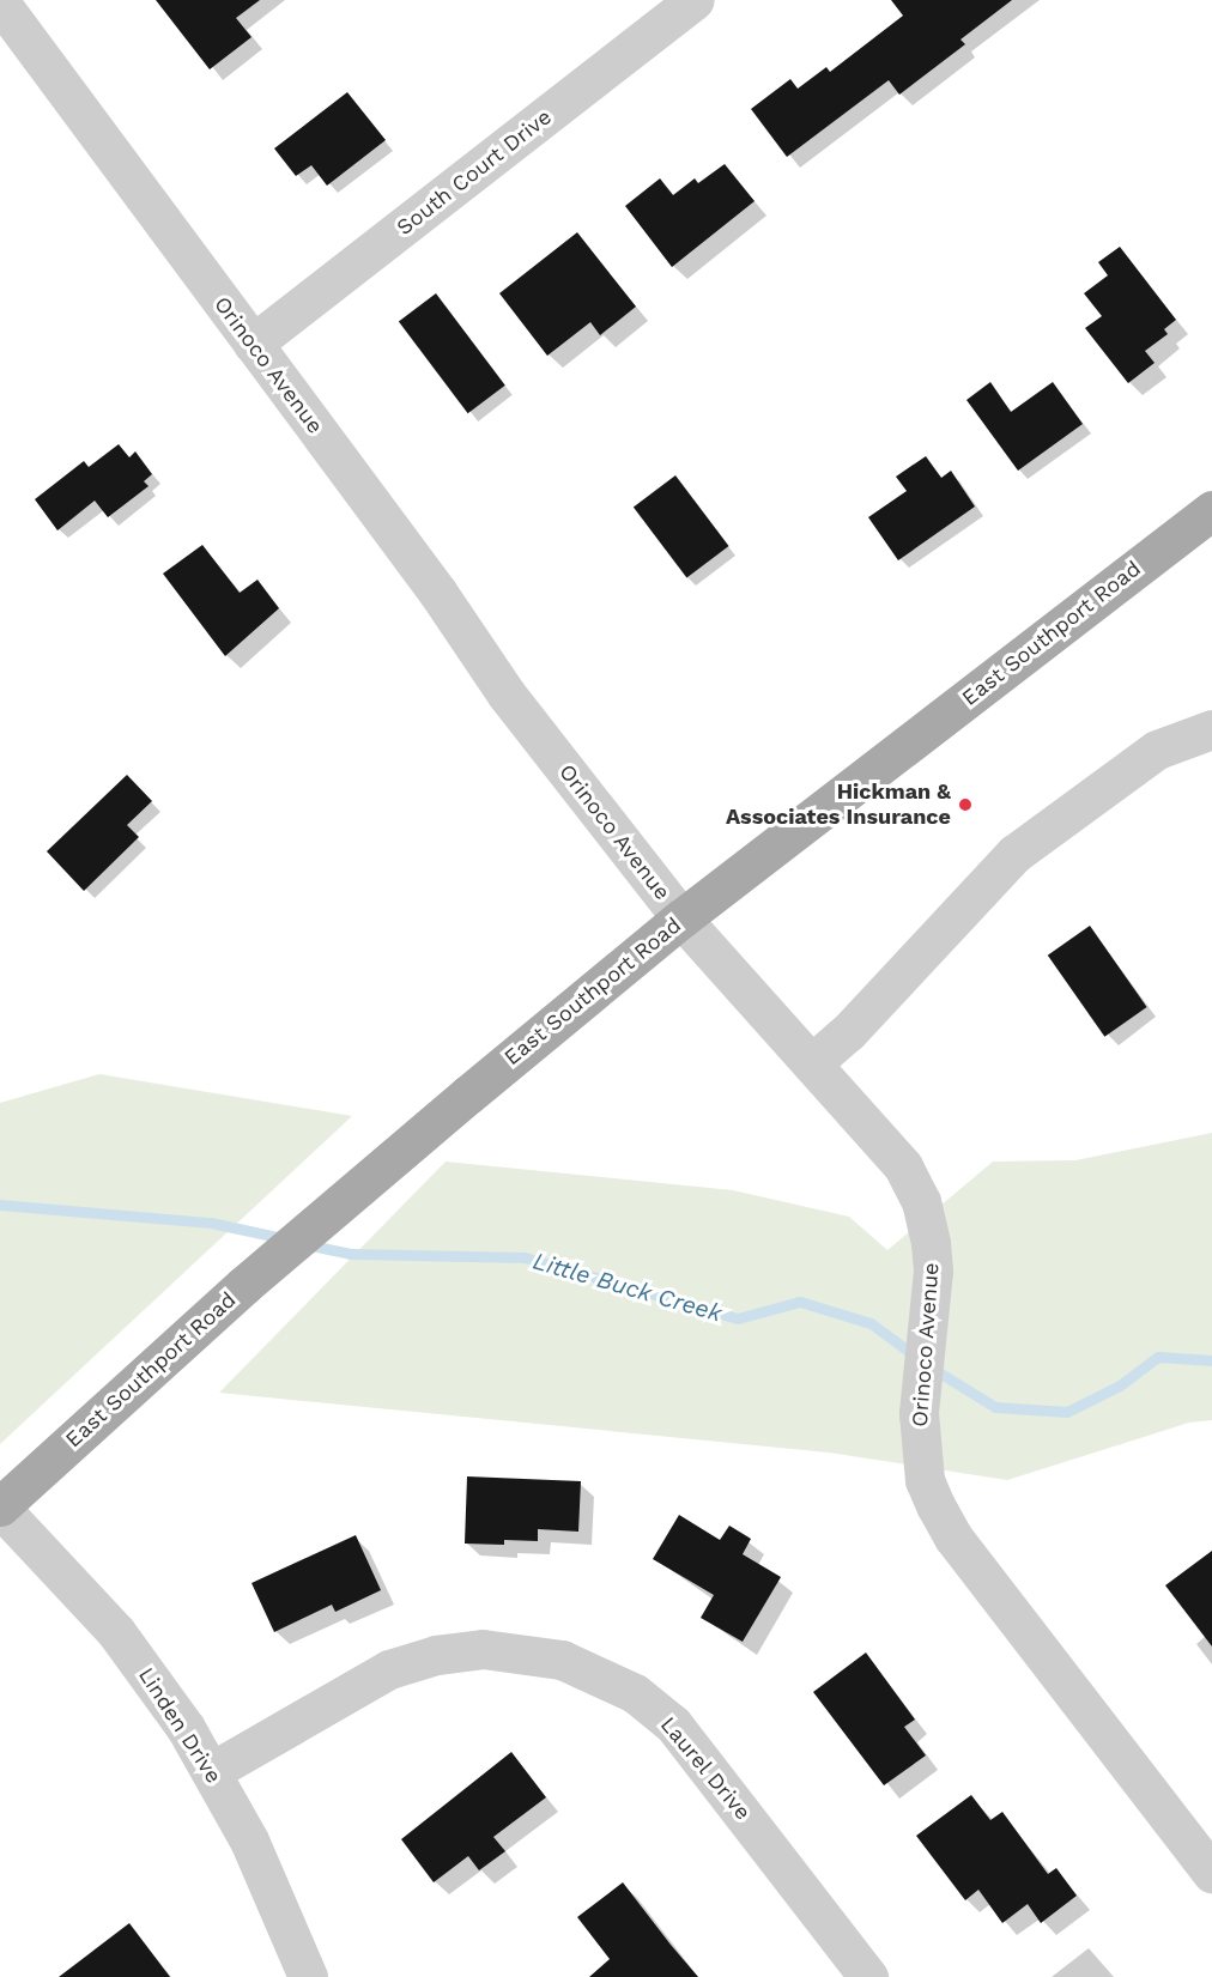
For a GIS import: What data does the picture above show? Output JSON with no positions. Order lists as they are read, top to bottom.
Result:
{
  "streets": {
    "main road": ["East Southport Road"],
    "street": [
      "South Court Drive",
      "Orinoco Avenue",
      "Linden Drive",
      "Laurel Drive"
    ]
  },
  "crossings": [
    ["South Court Drive", "Orinoco Avenue"],
    ["Orinoco Avenue", "East Southport Road"],
    ["East Southport Road", "Linden Drive"],
    ["Linden Drive", "Laurel Drive"]
  ],
  "water": ["Little Buck Creek"],
  "places": ["Hickman & Associates Insurance"]
}
